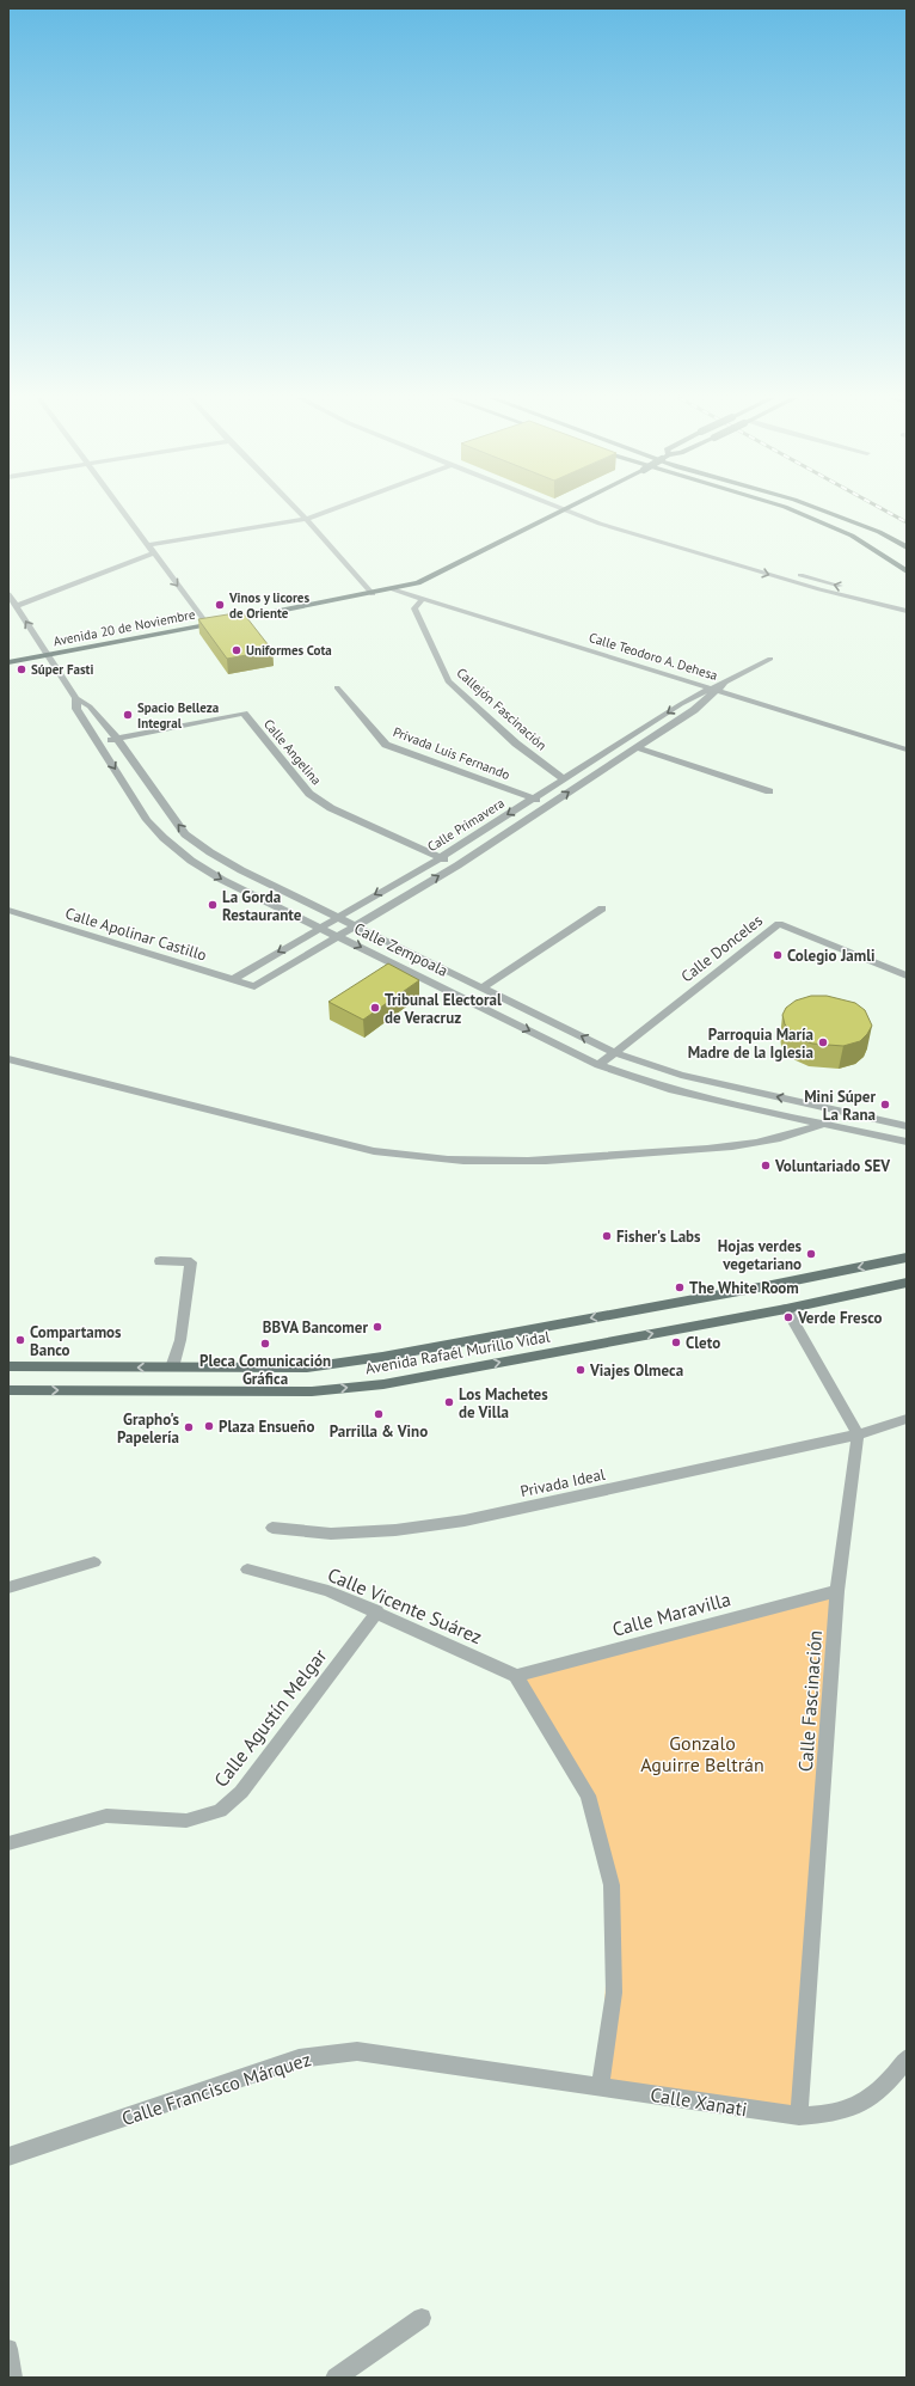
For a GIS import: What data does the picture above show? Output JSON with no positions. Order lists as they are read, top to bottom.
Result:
{
  "streets": {
    "main road": ["Avenida 20 de Noviembre", "Avenida Rafaél Murillo Vidal"],
    "street": [
      "Calle Teodoro A. Dehesa",
      "Callejón Fascinación",
      "Calle Angelina",
      "Privada Luis Fernando",
      "Calle Primavera",
      "Calle Apolinar Castillo",
      "Calle Donceles",
      "Calle Zempoala",
      "Privada Ideal",
      "Calle Vicente Suárez",
      "Calle Maravilla",
      "Calle Fascinación",
      "Calle Agustín Melgar",
      "Calle Francisco Márquez",
      "Calle Xanati"
    ]
  },
  "crossings": [
    ["Avenida 20 de Noviembre", "Calle Zempoala"],
    ["Calle Teodoro A. Dehesa", "Callejón Fascinación"],
    ["Calle Teodoro A. Dehesa", "Calle Primavera"],
    ["Callejón Fascinación", "Calle Primavera"],
    ["Calle Angelina", "Calle Primavera"],
    ["Calle Angelina", "Calle Zempoala"],
    ["Privada Luis Fernando", "Calle Primavera"],
    ["Calle Primavera", "Calle Apolinar Castillo"],
    ["Calle Primavera", "Calle Zempoala"],
    ["Calle Donceles", "Calle Zempoala"],
    ["Privada Ideal", "Calle Fascinación"],
    ["Calle Vicente Suárez", "Calle Maravilla"],
    ["Calle Vicente Suárez", "Calle Agustín Melgar"],
    ["Calle Maravilla", "Calle Fascinación"],
    ["Calle Fascinación", "Calle Xanati"],
    ["Calle Francisco Márquez", "Calle Xanati"]
  ],
  "parks": ["Gonzalo Aguirre Beltrán"],
  "places": [
    "Vinos y licores de Oriente",
    "Uniformes Cota",
    "Súper Fasti",
    "Spacio Belleza Integral",
    "La Gorda Restaurante",
    "Colegio Jamli",
    "Tribunal Electoral de Veracruz",
    "Parroquia María Madre de la Iglesia",
    "Mini Súper La Rana",
    "Voluntariado SEV",
    "Fisher's Labs",
    "Hojas verdes vegetariano",
    "The White Room",
    "Verde Fresco",
    "BBVA Bancomer",
    "Compartamos Banco",
    "Cleto",
    "Pleca Comunicación Gráfica",
    "Viajes Olmeca",
    "Los Machetes de Villa",
    "Parrilla & Vino",
    "Plaza Ensueño",
    "Grapho's Papelería"
  ]
}
